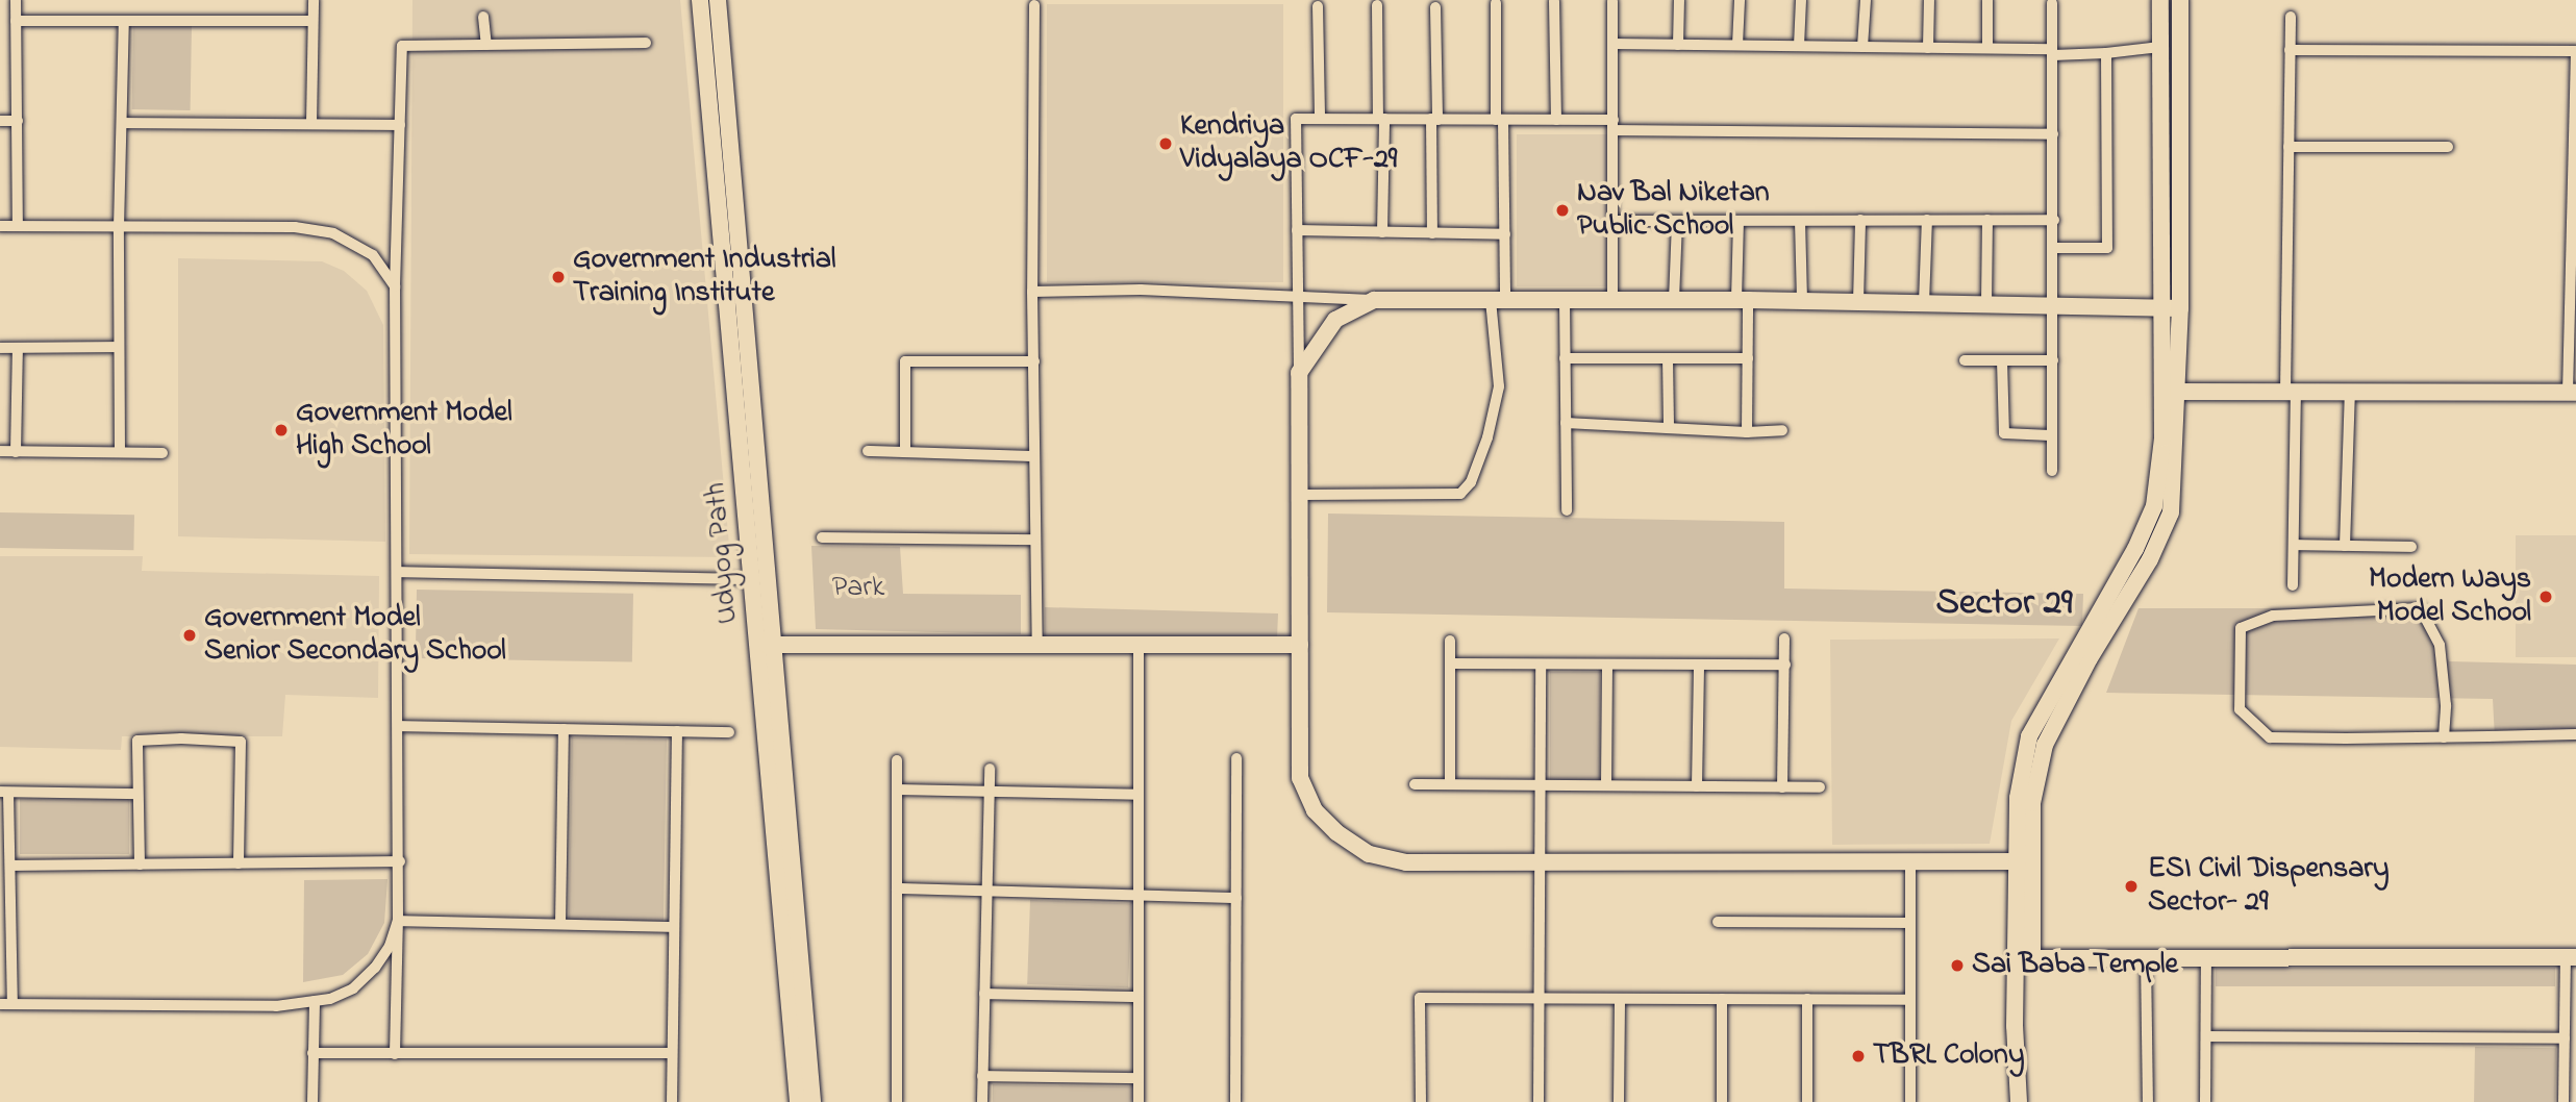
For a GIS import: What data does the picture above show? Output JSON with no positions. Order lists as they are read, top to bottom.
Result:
{
  "streets": {
    "street": ["Udyog Path"]
  },
  "districts": ["Sector 29"],
  "parks": ["Park"],
  "places": [
    "Kendriya Vidyalaya OCF-29",
    "Nav Bal Niketan Public School",
    "Government Industrial Training Institute",
    "Government Model High School",
    "Modern Ways Model School",
    "Government Model Senior Secondary School",
    "ESI Civil Dispensary Sector- 29",
    "Sai Baba Temple",
    "TBRL Colony"
  ]
}
